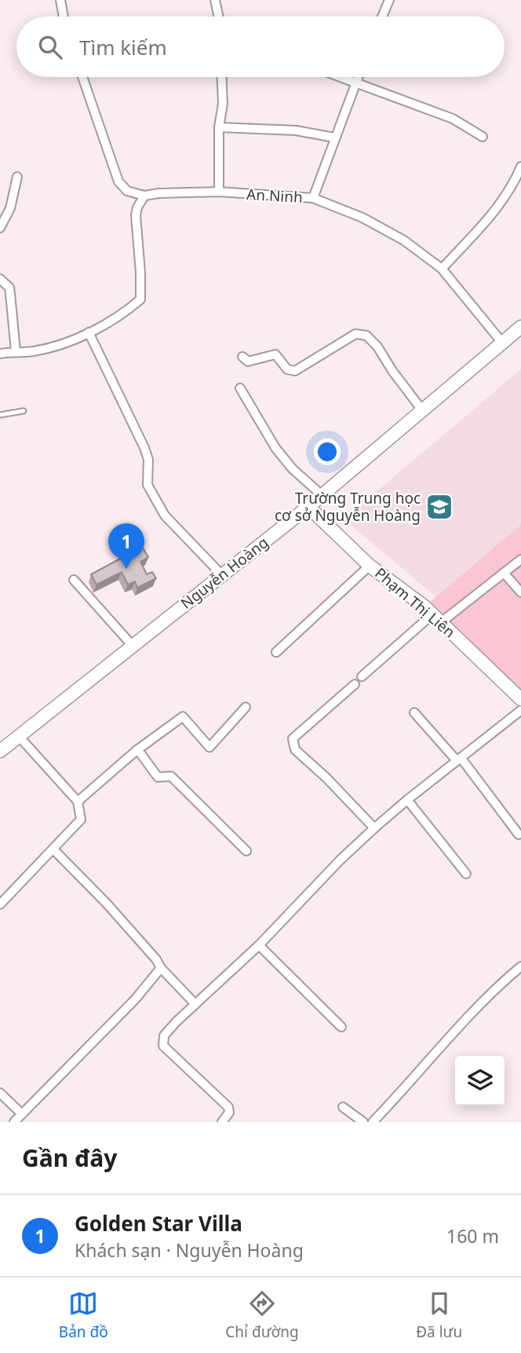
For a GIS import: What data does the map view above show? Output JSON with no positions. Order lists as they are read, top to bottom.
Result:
{
  "streets": {
    "street": ["An Ninh", "Nguyễn Hoàng", "Phạm Thị Liên"]
  },
  "crossings": [
    ["An Ninh", "Nguyễn Hoàng"],
    ["Nguyễn Hoàng", "Phạm Thị Liên"]
  ],
  "places": {
    "school or university": ["Trường Trung học cơ sở Nguyễn Hoàng"]
  },
  "page": {
    "search": "Tìm kiếm",
    "pins": "1",
    "heading": "Gần đây",
    "list": [
      {
        "mark": "1",
        "name": "Golden Star Villa",
        "note": "Khách sạn · Nguyễn Hoàng",
        "value": "160 m"
      }
    ],
    "nav": ["Bản đồ", "Chỉ đường", "Đã lưu"]
  }
}
